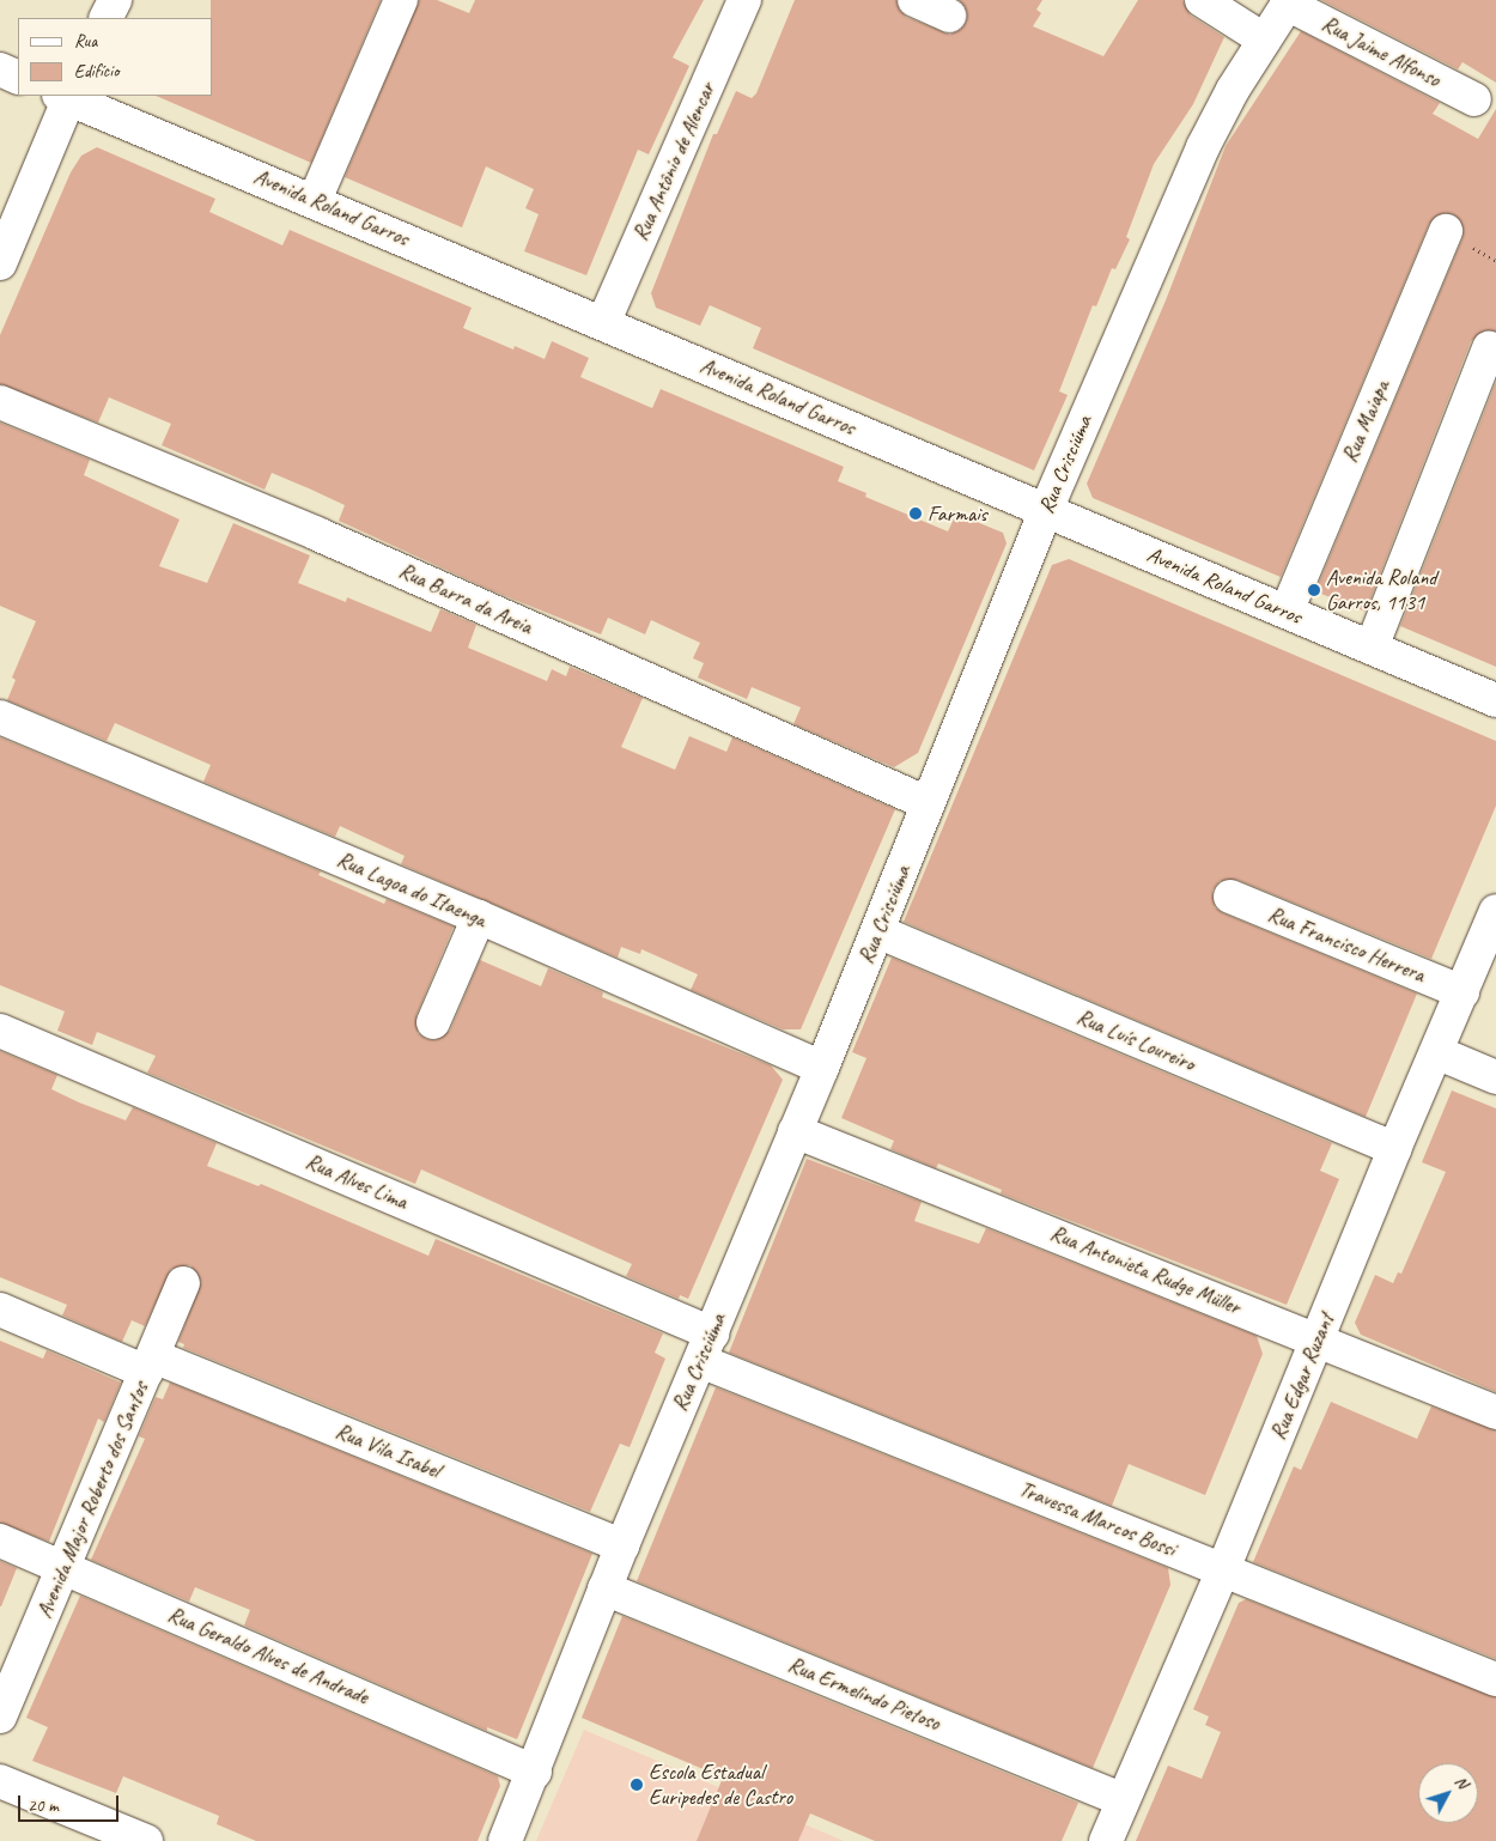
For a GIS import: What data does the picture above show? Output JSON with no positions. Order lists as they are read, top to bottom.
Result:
{
  "streets": {
    "street": [
      "Rua Jaime Alfonso",
      "Rua Antônio de Alencar",
      "Avenida Roland Garros",
      "Rua Maiapa",
      "Rua Crisciúma",
      "Rua Barra da Areia",
      "Rua Lagoa do Itaenga",
      "Rua Francisco Herrera",
      "Rua Luís Loureiro",
      "Rua Alves Lima",
      "Rua Antonieta Rudge Müller",
      "Rua Edgar Ruzant",
      "Rua Vila Isabel",
      "Avenida Major Roberto dos Santos",
      "Travessa Marcos Bossi",
      "Rua Geraldo Alves de Andrade",
      "Rua Ermelindo Pietoso"
    ]
  },
  "crossings": [
    ["Rua Jaime Alfonso", "Rua Crisciúma"],
    ["Rua Antônio de Alencar", "Avenida Roland Garros"],
    ["Avenida Roland Garros", "Rua Maiapa"],
    ["Avenida Roland Garros", "Rua Crisciúma"],
    ["Rua Crisciúma", "Rua Barra da Areia"],
    ["Rua Crisciúma", "Rua Lagoa do Itaenga"],
    ["Rua Crisciúma", "Rua Luís Loureiro"],
    ["Rua Crisciúma", "Rua Alves Lima"],
    ["Rua Crisciúma", "Rua Antonieta Rudge Müller"],
    ["Rua Crisciúma", "Rua Vila Isabel"],
    ["Rua Crisciúma", "Travessa Marcos Bossi"],
    ["Rua Crisciúma", "Rua Geraldo Alves de Andrade"],
    ["Rua Crisciúma", "Rua Ermelindo Pietoso"],
    ["Rua Francisco Herrera", "Rua Edgar Ruzant"],
    ["Rua Luís Loureiro", "Rua Edgar Ruzant"],
    ["Rua Alves Lima", "Travessa Marcos Bossi"],
    ["Rua Antonieta Rudge Müller", "Rua Edgar Ruzant"],
    ["Rua Edgar Ruzant", "Travessa Marcos Bossi"],
    ["Rua Edgar Ruzant", "Rua Ermelindo Pietoso"],
    ["Rua Vila Isabel", "Avenida Major Roberto dos Santos"],
    ["Avenida Major Roberto dos Santos", "Rua Geraldo Alves de Andrade"]
  ],
  "places": ["Farmais", "Avenida Roland Garros, 1131", "Escola Estadual Euripedes de Castro"],
  "legend": ["Rua", "Edifício"],
  "scale_bar": "20 m",
  "north": "top right"
}
